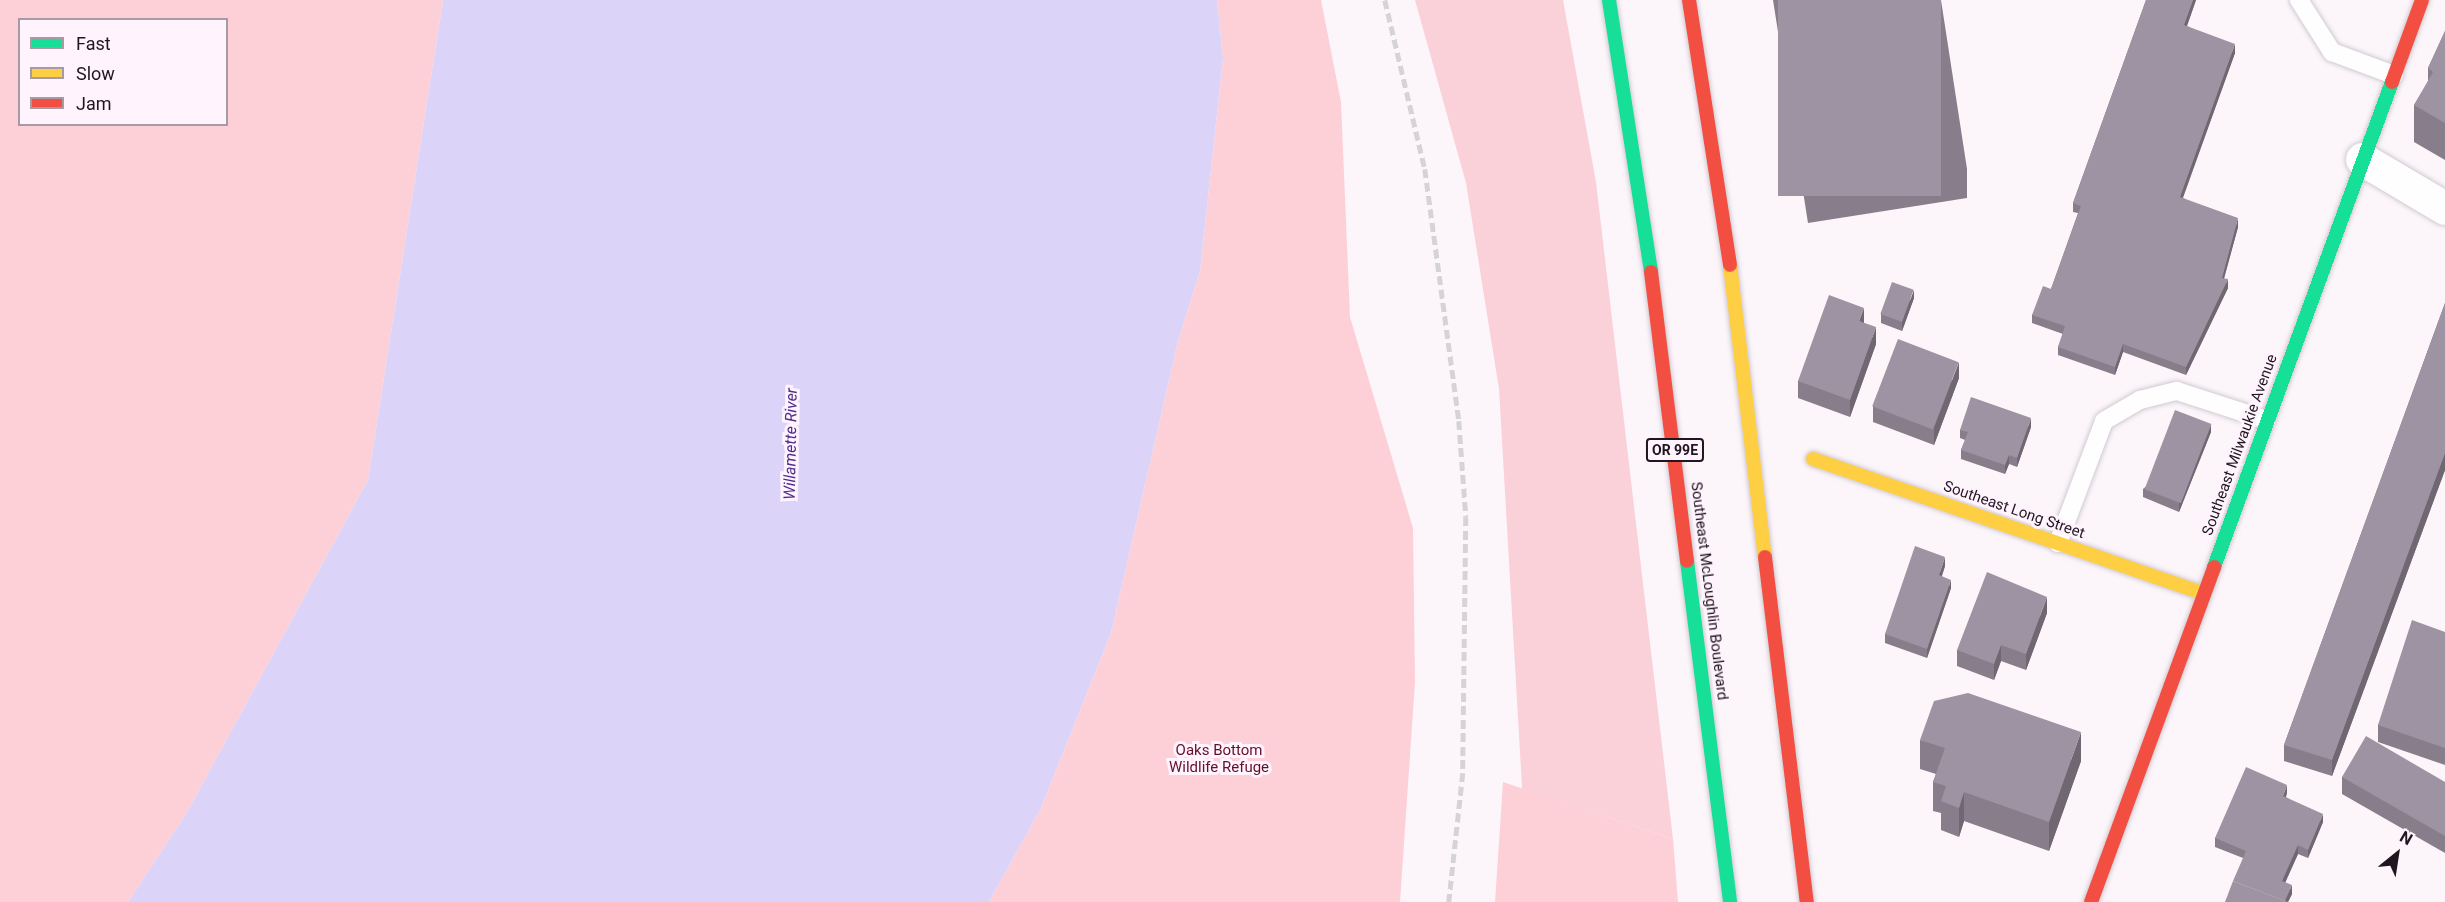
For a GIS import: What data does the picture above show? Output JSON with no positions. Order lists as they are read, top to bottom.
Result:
{
  "streets": {
    "main road": [
      "Southeast Milwaukie Avenue",
      "OR 99E",
      "Southeast Long Street",
      "Southeast McLoughlin Boulevard"
    ]
  },
  "crossings": [
    ["Southeast Milwaukie Avenue", "Southeast Long Street"]
  ],
  "water": ["Willamette River"],
  "parks": ["Oaks Bottom Wildlife Refuge"],
  "legend": ["Fast", "Slow", "Jam"],
  "north": "top right"
}
